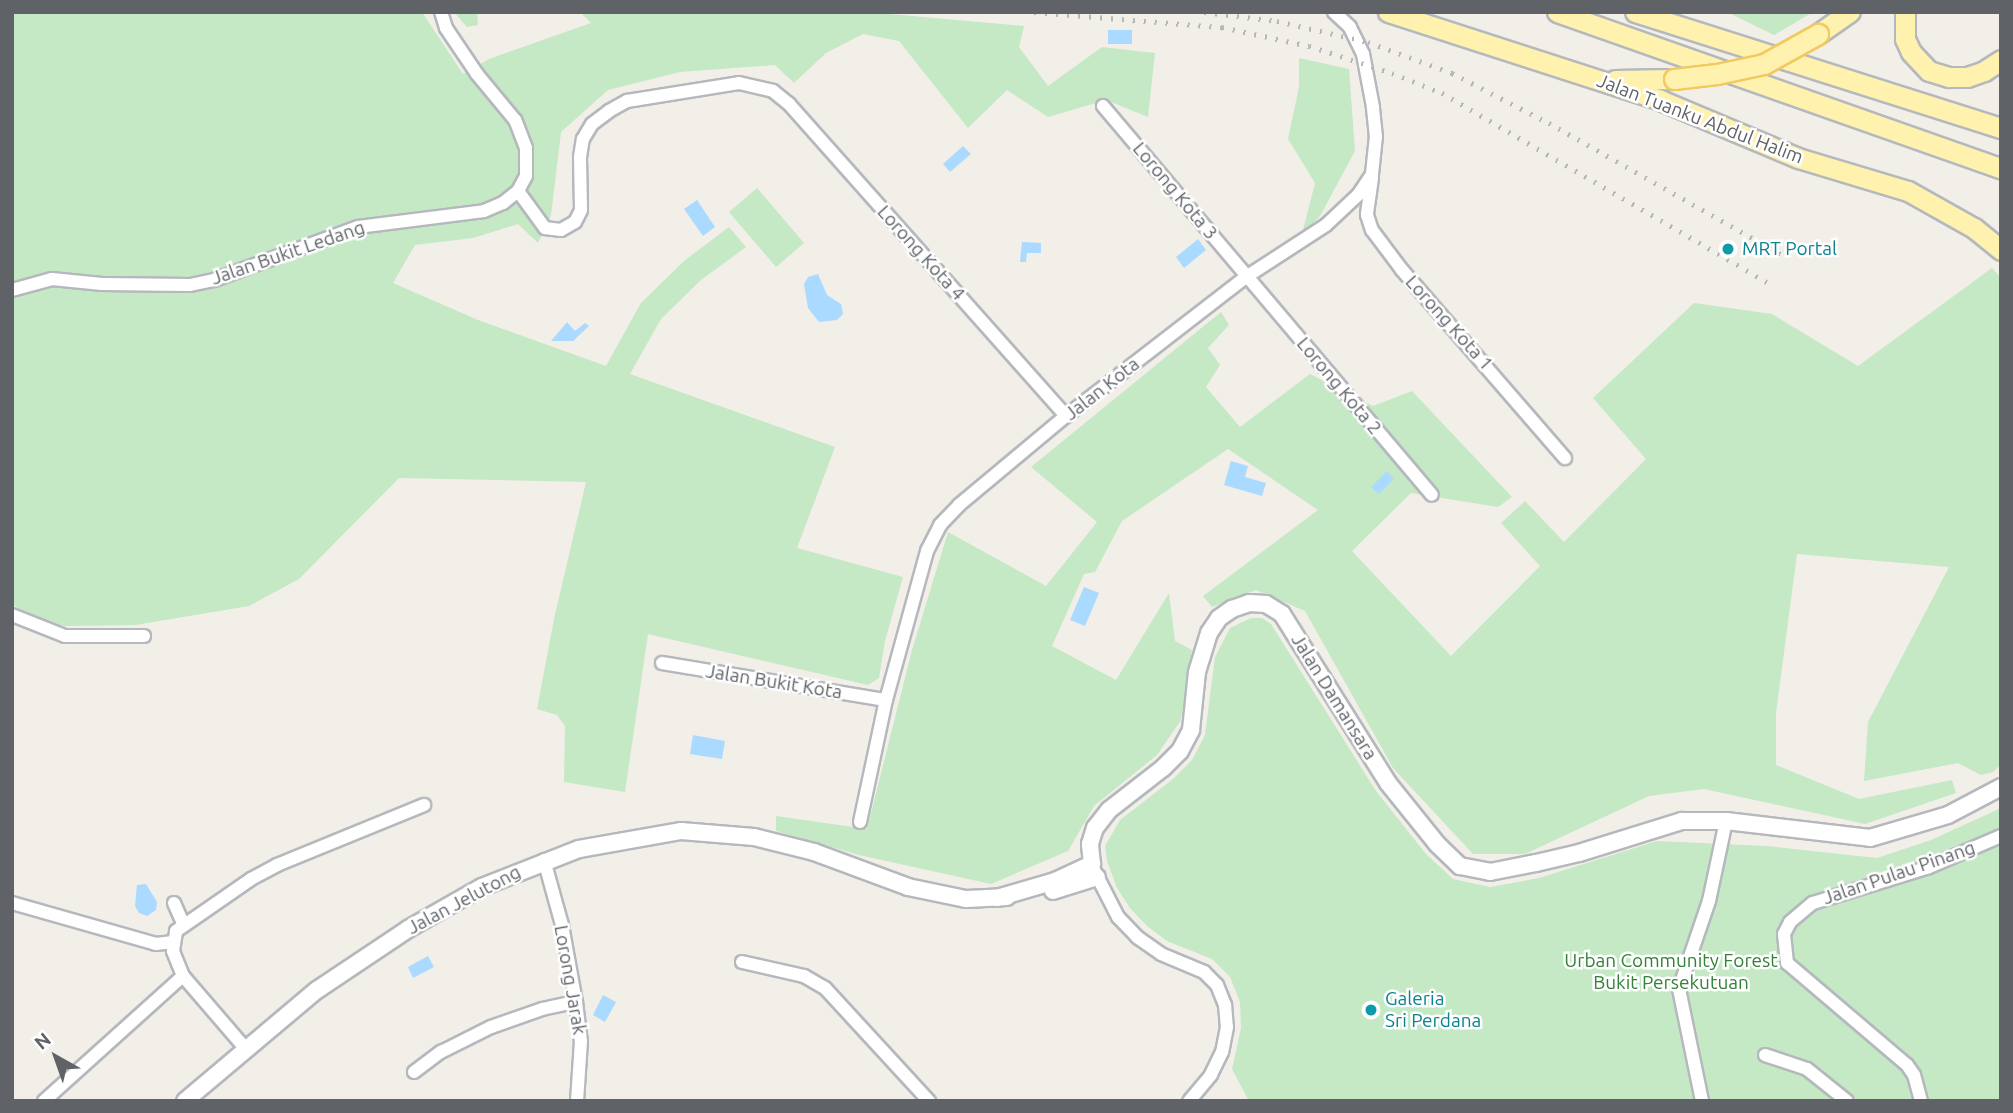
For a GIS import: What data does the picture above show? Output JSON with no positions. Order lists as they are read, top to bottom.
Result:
{
  "streets": {
    "main road": ["Jalan Tuanku Abdul Halim"],
    "street": [
      "Lorong Kota 3",
      "Jalan Bukit Ledang",
      "Lorong Kota 4",
      "Lorong Kota 1",
      "Lorong Kota 2",
      "Jalan Kota",
      "Jalan Bukit Kota",
      "Jalan Damansara",
      "Jalan Pulau Pinang",
      "Jalan Jelutong",
      "Lorong Jarak"
    ]
  },
  "crossings": [
    ["Lorong Kota 3", "Lorong Kota 2"],
    ["Lorong Kota 3", "Jalan Kota"],
    ["Jalan Bukit Ledang", "Lorong Kota 4"],
    ["Lorong Kota 4", "Jalan Kota"],
    ["Lorong Kota 1", "Jalan Kota"],
    ["Lorong Kota 2", "Jalan Kota"],
    ["Jalan Kota", "Jalan Bukit Kota"],
    ["Jalan Jelutong", "Lorong Jarak"]
  ],
  "parks": ["Urban Community Forest Bukit Persekutuan"],
  "places": ["MRT Portal", "Galeria Sri Perdana"],
  "north": "top left"
}
